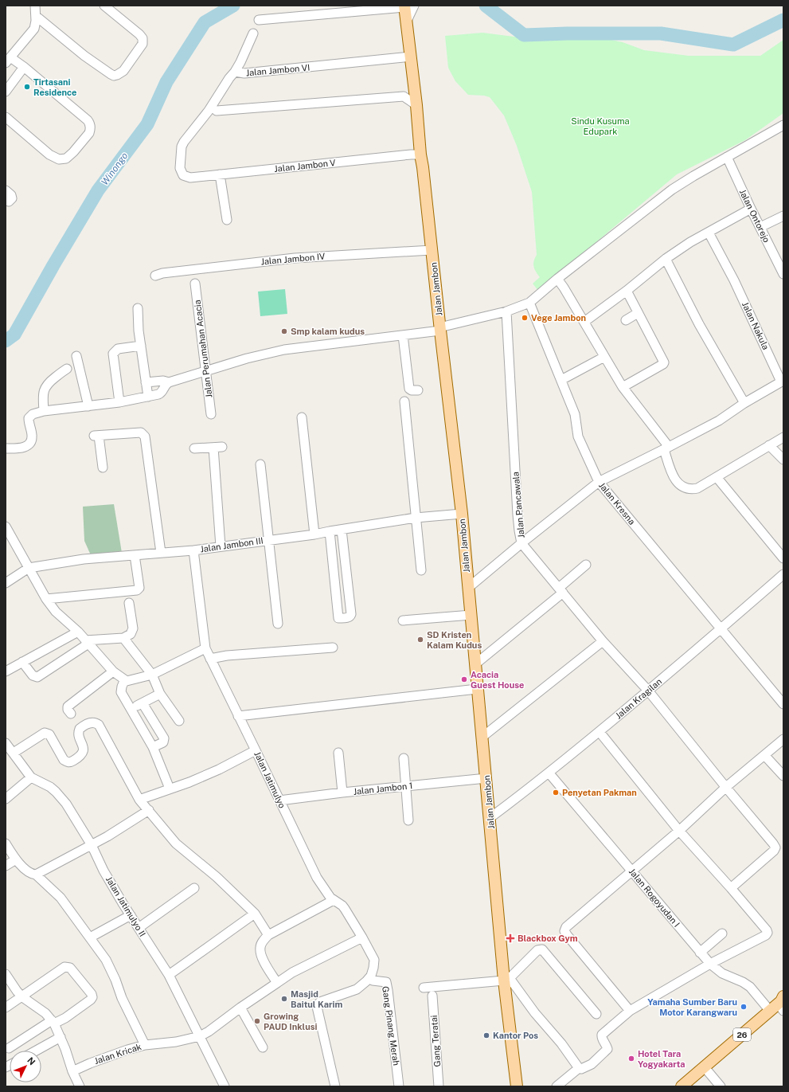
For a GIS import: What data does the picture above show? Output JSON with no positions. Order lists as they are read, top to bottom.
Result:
{
  "streets": {
    "main road": ["Jalan Jambon", "26"],
    "street": [
      "Jalan Jambon VI",
      "Jalan Jambon V",
      "Jalan Ontorejo",
      "Jalan Jambon IV",
      "Jalan Nakula",
      "Jalan Perumahan Acacia",
      "Jalan Kresna",
      "Jalan Pancawala",
      "Jalan Jambon III",
      "Jalan Kragilan",
      "Jalan Jatimulyo",
      "Jalan Jambon 1",
      "Jalan Rogoyudan I",
      "Jalan Jatimulyo II",
      "Gang Pinang Merah",
      "Gang Teratai",
      "Jalan Kricak"
    ]
  },
  "crossings": [
    ["Jalan Jambon VI", "Jalan Jambon V"],
    ["Jalan Jambon VI", "Jalan Jambon"],
    ["Jalan Jambon V", "Jalan Jambon"],
    ["Jalan Jambon IV", "Jalan Jambon"],
    ["Jalan Jambon", "Jalan Jambon III"],
    ["Jalan Jambon", "Jalan Kragilan"],
    ["Jalan Jambon", "Jalan Jambon 1"],
    ["Jalan Jambon", "Gang Teratai"],
    ["Jalan Kresna", "Jalan Kragilan"],
    ["Jalan Pancawala", "Jalan Kragilan"],
    ["Jalan Jambon III", "Jalan Jatimulyo"],
    ["Jalan Kragilan", "Jalan Rogoyudan I"],
    ["Jalan Jatimulyo", "Jalan Jambon 1"],
    ["Jalan Jatimulyo", "Gang Pinang Merah"],
    ["Jalan Jatimulyo", "Jalan Kricak"],
    ["Jalan Rogoyudan I", "26"],
    ["Jalan Jatimulyo II", "Jalan Kricak"]
  ],
  "water": ["Winongo"],
  "parks": ["Sindu Kusuma Edupark"],
  "places": {
    "other": [
      "Tirtasani Residence",
      "Vege Jambon",
      "Smp kalam kudus",
      "SD Kristen Kalam Kudus",
      "Acacia Guest House",
      "Penyetan Pakman",
      "Masjid Baitul Karim",
      "Yamaha Sumber Baru Motor Karangwaru",
      "Growing PAUD Inklusi",
      "Kantor Pos",
      "Hotel Tara Yogyakarta"
    ],
    "health": ["Blackbox Gym"]
  },
  "north": "top right"
}
